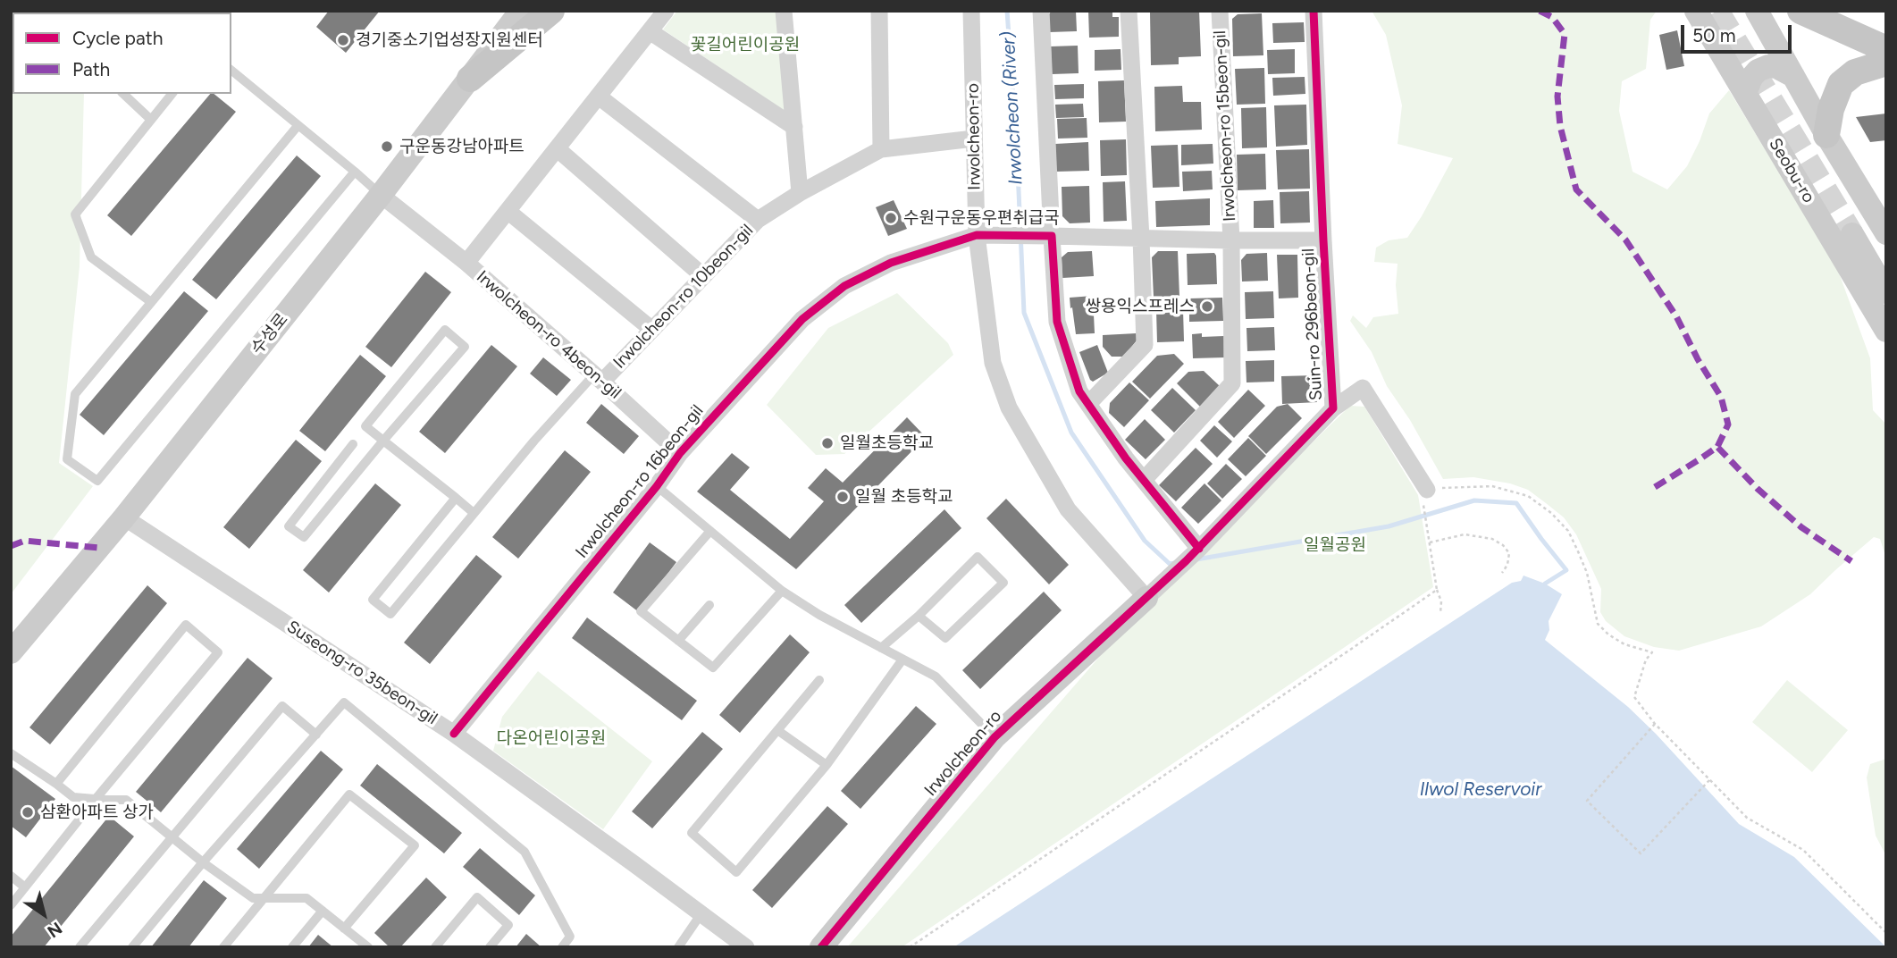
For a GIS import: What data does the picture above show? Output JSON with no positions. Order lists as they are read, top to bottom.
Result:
{
  "streets": {
    "street": [
      "Irwolcheon-ro 15beon-gil",
      "Irwolcheon-ro",
      "Seobu-ro",
      "Irwolcheon-ro 10beon-gil",
      "Suin-ro 296beon-gil",
      "수성로",
      "Irwolcheon-ro 4beon-gil",
      "Irwolcheon-ro 16beon-gil",
      "Suseong-ro 35beon-gil"
    ]
  },
  "crossings": [
    ["Irwolcheon-ro 15beon-gil", "Irwolcheon-ro"],
    ["Irwolcheon-ro 15beon-gil", "Suin-ro 296beon-gil"],
    ["Irwolcheon-ro 15beon-gil", "Irwolcheon-ro 16beon-gil"],
    ["Irwolcheon-ro", "Irwolcheon-ro 10beon-gil"],
    ["Irwolcheon-ro", "Suin-ro 296beon-gil"],
    ["Irwolcheon-ro", "Irwolcheon-ro 16beon-gil"],
    ["Irwolcheon-ro 10beon-gil", "Irwolcheon-ro 4beon-gil"],
    ["수성로", "Suseong-ro 35beon-gil"],
    ["Irwolcheon-ro 4beon-gil", "Irwolcheon-ro 16beon-gil"],
    ["Irwolcheon-ro 16beon-gil", "Suseong-ro 35beon-gil"]
  ],
  "water": ["Irwolcheon (River)", "Ilwol Reservoir"],
  "parks": ["꽃길어린이공원", "일월공원", "다온어린이공원"],
  "places": [
    "경기중소기업성장지원센터",
    "구운동강남아파트",
    "수원구운동우편취급국",
    "쌍용익스프레스",
    "일월초등학교",
    "일월 초등학교",
    "삼환아파트 상가"
  ],
  "legend": ["Cycle path", "Path"],
  "scale_bar": "50 m",
  "north": "bottom right"
}
